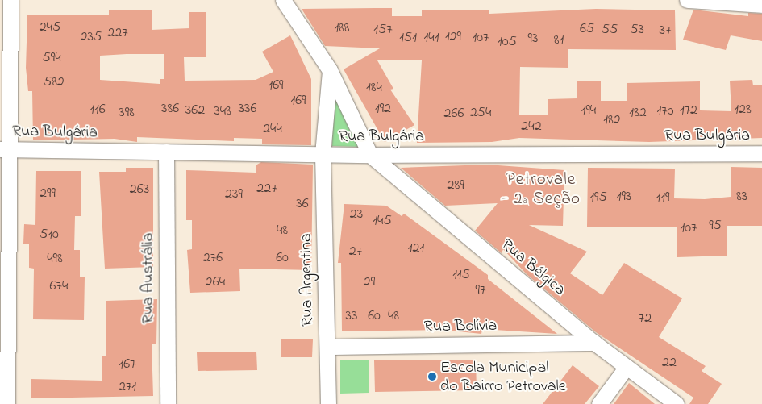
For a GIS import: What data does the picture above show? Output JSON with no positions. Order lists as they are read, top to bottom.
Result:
{
  "streets": {
    "street": [
      "Rua Bulgária",
      "Rua Bélgica",
      "Rua Austrália",
      "Rua Argentina",
      "Rua Bolívia"
    ]
  },
  "crossings": [
    ["Rua Bulgária", "Rua Bélgica"],
    ["Rua Bulgária", "Rua Austrália"],
    ["Rua Bulgária", "Rua Argentina"],
    ["Rua Bélgica", "Rua Bolívia"],
    ["Rua Argentina", "Rua Bolívia"]
  ],
  "districts": ["Petrovale - 2ª Seção"],
  "places": ["Escola Municipal do Bairro Petrovale"],
  "house_numbers": [
    "245",
    "188",
    "65",
    "157",
    "55",
    "53",
    "37",
    "227",
    "235",
    "129",
    "151",
    "141",
    "107",
    "93",
    "81",
    "105",
    "594",
    "582",
    "169",
    "184",
    "169",
    "386",
    "336",
    "192",
    "116",
    "128",
    "362",
    "194",
    "172",
    "348",
    "170",
    "398",
    "254",
    "182",
    "266",
    "182",
    "242",
    "244",
    "289",
    "227",
    "263",
    "299",
    "239",
    "193",
    "83",
    "195",
    "119",
    "36",
    "23",
    "145",
    "95",
    "107",
    "48",
    "510",
    "121",
    "27",
    "276",
    "60",
    "498",
    "115",
    "264",
    "29",
    "674",
    "97",
    "33",
    "60",
    "48",
    "72",
    "22",
    "167",
    "271"
  ]
}
